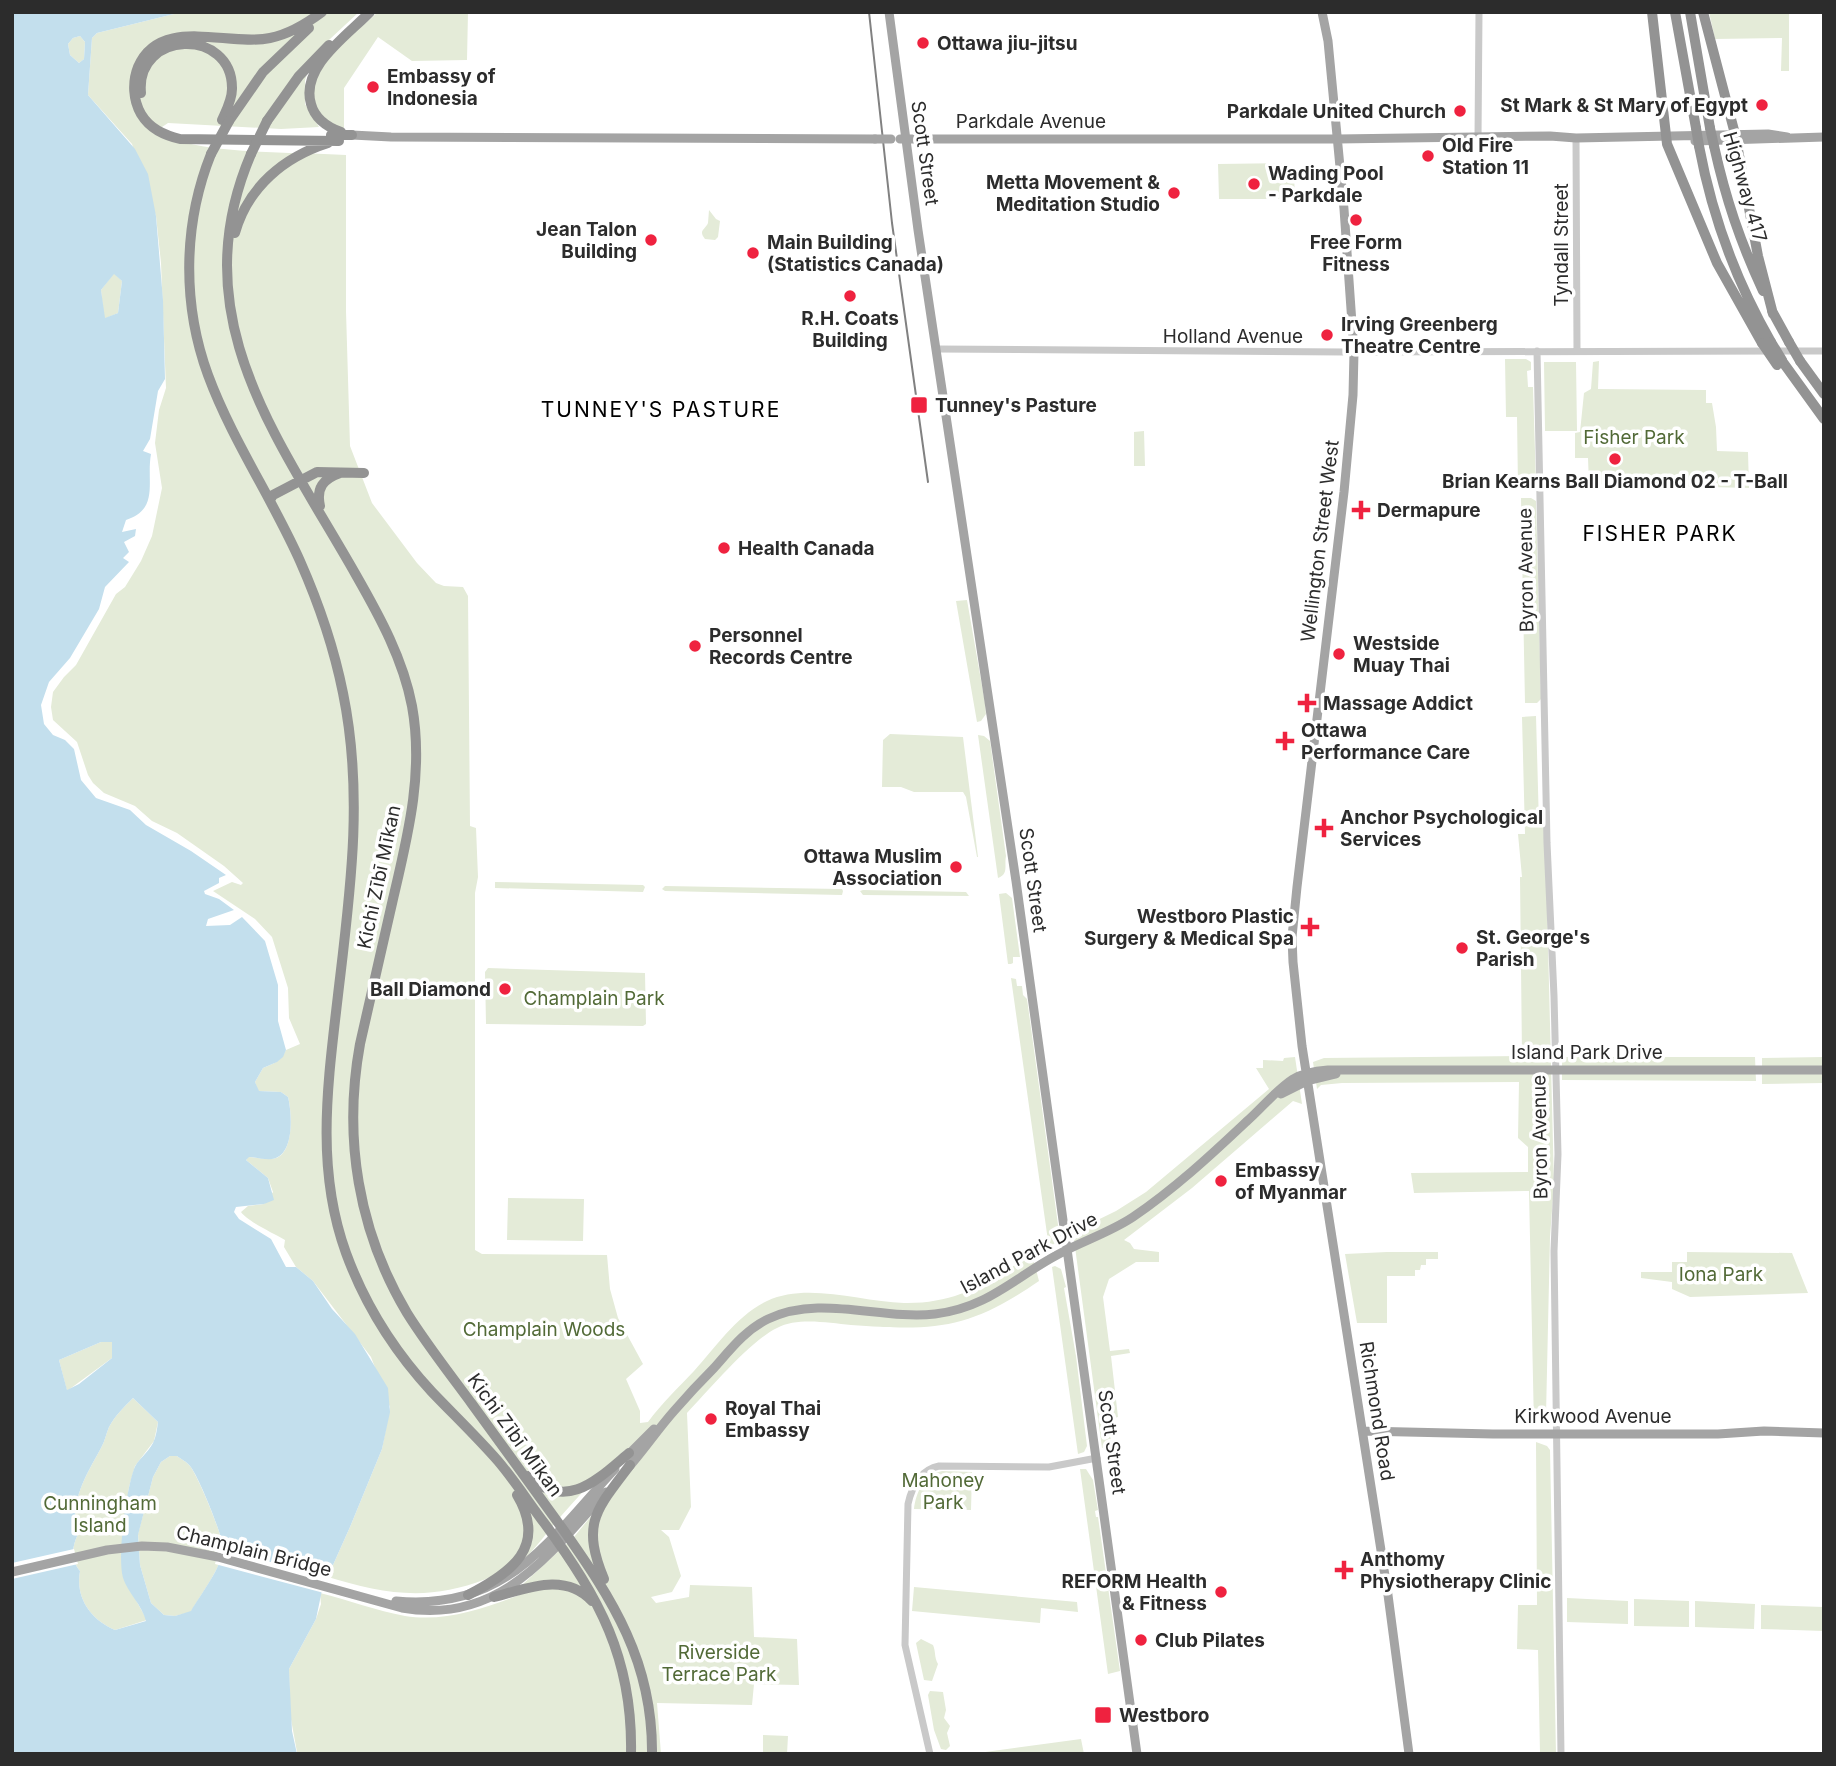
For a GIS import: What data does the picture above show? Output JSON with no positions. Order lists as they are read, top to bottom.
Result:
{
  "streets": {
    "highway": ["Highway 417", "Kichi Zībī Mīkan"],
    "main road": [
      "Parkdale Avenue",
      "Scott Street",
      "Wellington Street West",
      "Island Park Drive",
      "Richmond Road",
      "Kirkwood Avenue",
      "Champlain Bridge"
    ],
    "street": ["Tyndall Street", "Holland Avenue", "Byron Avenue"]
  },
  "crossings": [
    ["Parkdale Avenue", "Scott Street"],
    ["Parkdale Avenue", "Tyndall Street"],
    ["Parkdale Avenue", "Wellington Street West"],
    ["Scott Street", "Holland Avenue"],
    ["Scott Street", "Island Park Drive"],
    ["Tyndall Street", "Holland Avenue"],
    ["Holland Avenue", "Wellington Street West"],
    ["Holland Avenue", "Byron Avenue"],
    ["Wellington Street West", "Island Park Drive"],
    ["Wellington Street West", "Richmond Road"],
    ["Byron Avenue", "Island Park Drive"],
    ["Byron Avenue", "Kirkwood Avenue"],
    ["Kichi Zībī Mīkan", "Island Park Drive"],
    ["Island Park Drive", "Richmond Road"],
    ["Island Park Drive", "Champlain Bridge"],
    ["Richmond Road", "Kirkwood Avenue"]
  ],
  "districts": ["TUNNEY'S PASTURE", "FISHER PARK"],
  "parks": [
    "Fisher Park",
    "Champlain Park",
    "Iona Park",
    "Champlain Woods",
    "Mahoney Park",
    "Cunningham Island",
    "Riverside Terrace Park"
  ],
  "places": {
    "other": [
      "Ottawa jiu-jitsu",
      "Embassy of Indonesia",
      "St Mark & St Mary of Egypt",
      "Parkdale United Church",
      "Old Fire Station 11",
      "Wading Pool - Parkdale",
      "Metta Movement & Meditation Studio",
      "Free Form Fitness",
      "Jean Talon Building",
      "Main Building (Statistics Canada)",
      "R.H. Coats Building",
      "Irving Greenberg Theatre Centre",
      "Brian Kearns Ball Diamond 02 - T-Ball",
      "Health Canada",
      "Personnel Records Centre",
      "Westside Muay Thai",
      "Ottawa Muslim Association",
      "St. George's Parish",
      "Ball Diamond",
      "Embassy of Myanmar",
      "Royal Thai Embassy",
      "REFORM Health & Fitness",
      "Club Pilates"
    ],
    "transit": ["Tunney's Pasture", "Westboro"],
    "health": [
      "Dermapure",
      "Massage Addict",
      "Ottawa Performance Care",
      "Anchor Psychological Services",
      "Westboro Plastic Surgery & Medical Spa",
      "Anthomy Physiotherapy Clinic"
    ]
  }
}
